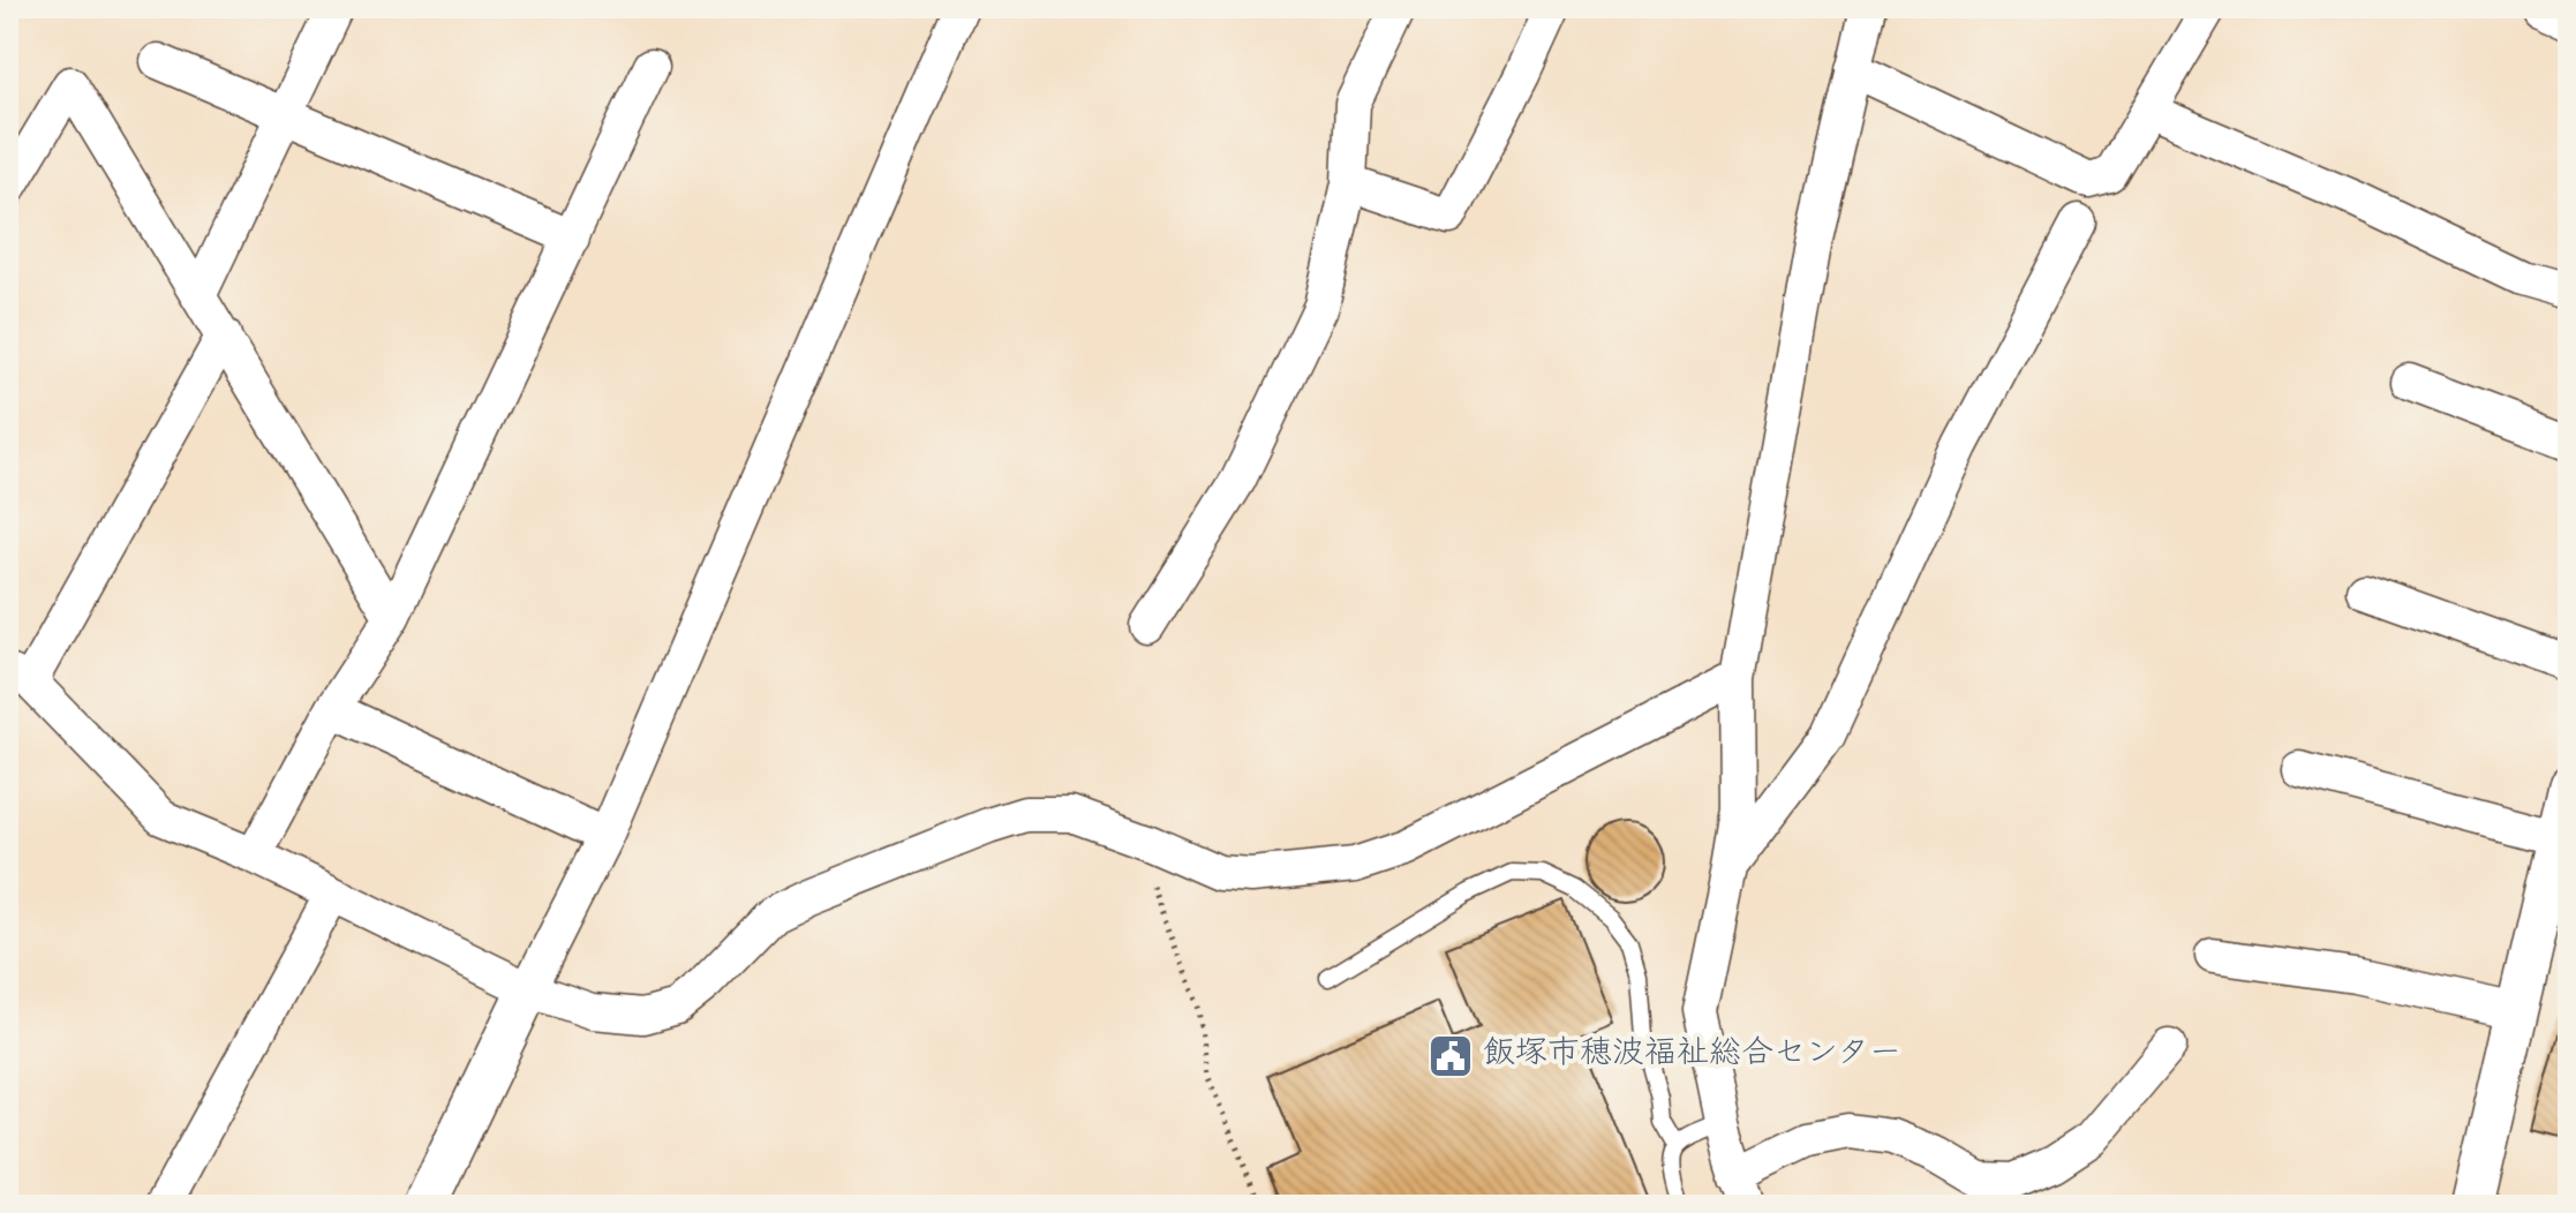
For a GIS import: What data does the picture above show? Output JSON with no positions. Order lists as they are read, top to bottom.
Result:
{
  "places": {
    "public building": ["飯塚市穂波福祉総合センター"]
  }
}
